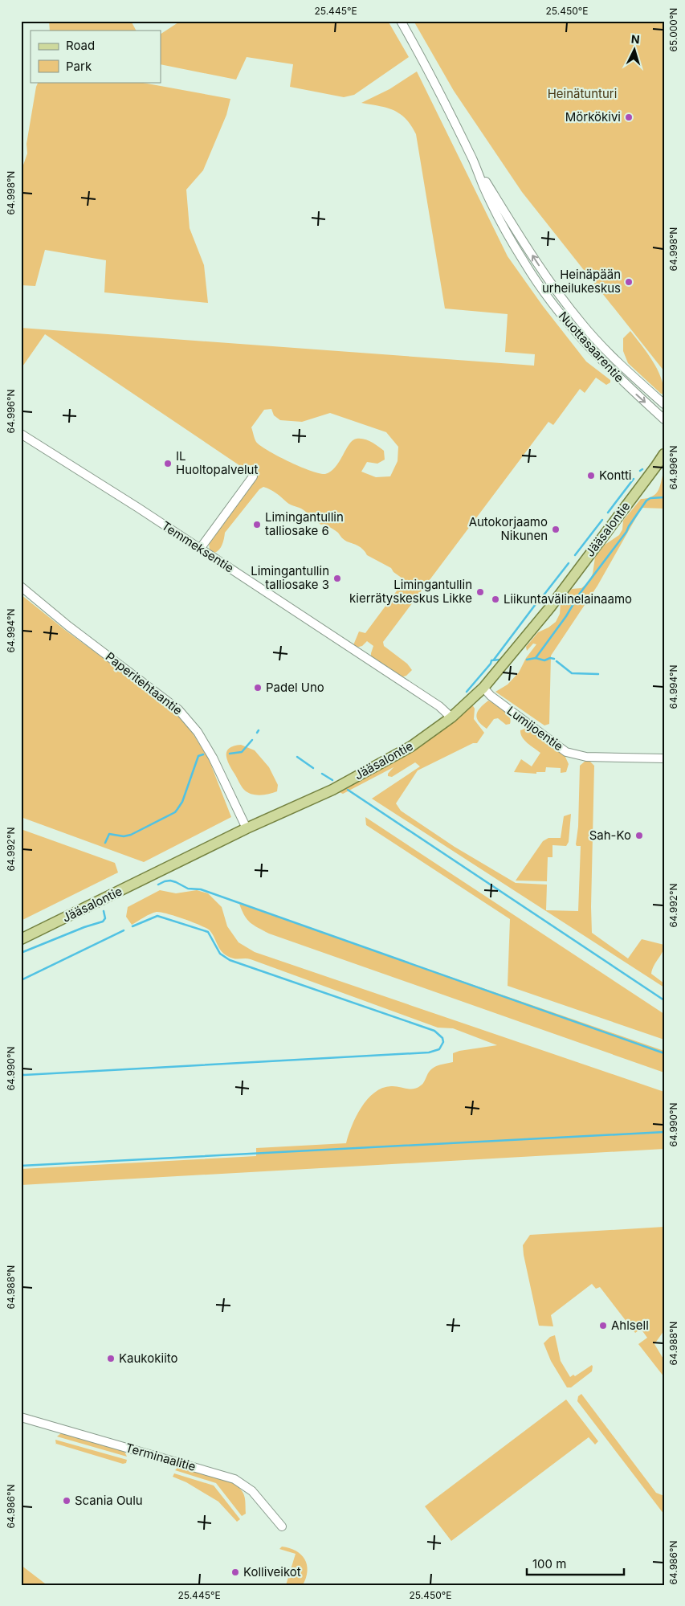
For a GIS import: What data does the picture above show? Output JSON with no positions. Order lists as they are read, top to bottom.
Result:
{
  "streets": {
    "main road": ["Jääsalontie"],
    "street": [
      "Nuottasaarentie",
      "Temmeksentie",
      "Paperitehtaantie",
      "Lumijoentie",
      "Terminaalitie"
    ]
  },
  "crossings": [
    ["Jääsalontie", "Temmeksentie"],
    ["Jääsalontie", "Paperitehtaantie"],
    ["Jääsalontie", "Lumijoentie"]
  ],
  "parks": ["Heinätunturi"],
  "places": [
    "Mörkökivi",
    "Heinäpään urheilukeskus",
    "IL Huoltopalvelut",
    "Kontti",
    "Limingantullin talliosake 6",
    "Autokorjaamo Nikunen",
    "Limingantullin talliosake 3",
    "Limingantullin kierrätyskeskus Likke",
    "Liikuntavälinelainaamo",
    "Padel Uno",
    "Sah-Ko",
    "Ahlsell",
    "Kaukokiito",
    "Scania Oulu",
    "Kolliveikot"
  ],
  "legend": ["Road", "Park"],
  "scale_bar": "100 m",
  "north": "top",
  "coordinates": [
    "25.445°E",
    "25.450°E",
    "65.000°N",
    "64.998°N",
    "64.996°N",
    "64.994°N",
    "64.992°N",
    "64.990°N",
    "64.988°N",
    "64.986°N"
  ]
}
